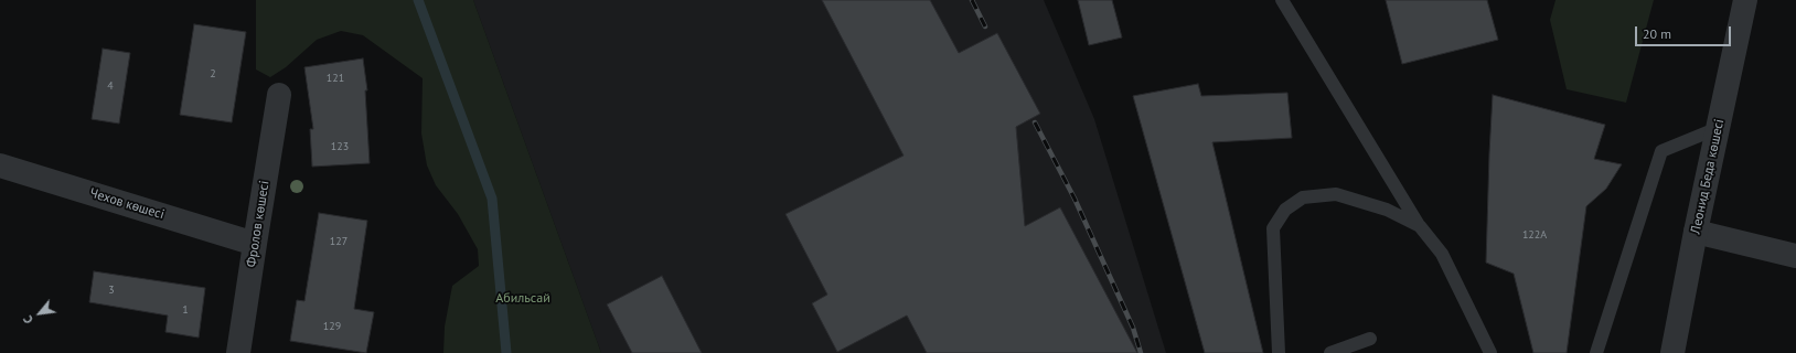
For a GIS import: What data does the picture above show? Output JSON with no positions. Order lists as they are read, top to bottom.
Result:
{
  "streets": {
    "street": ["Леонид Беда көшесі", "Чехов көшесі", "Фролов көшесі"]
  },
  "crossings": [
    ["Чехов көшесі", "Фролов көшесі"]
  ],
  "parks": ["Абильсай"],
  "house_numbers": [
    "2",
    "121",
    "4",
    "123",
    "122А",
    "127",
    "3",
    "1",
    "129"
  ],
  "scale_bar": "20 m",
  "north": "bottom left"
}
